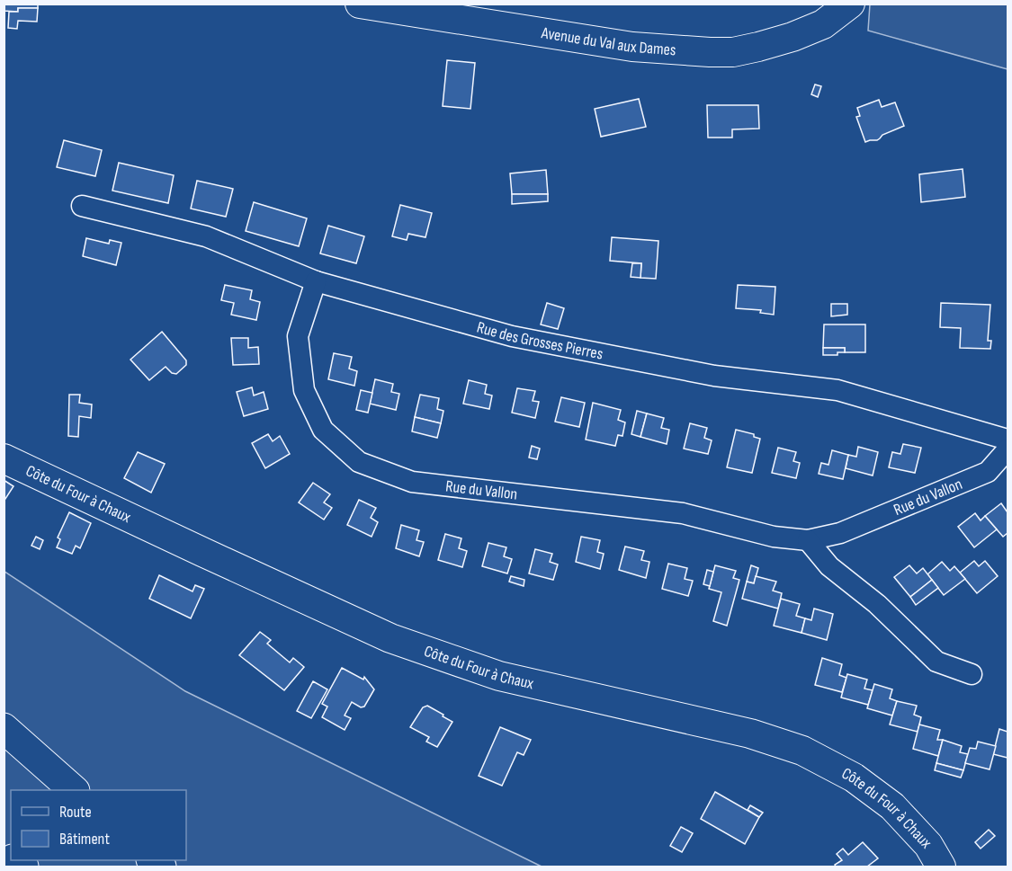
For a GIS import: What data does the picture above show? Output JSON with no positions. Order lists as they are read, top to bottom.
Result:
{
  "streets": {
    "street": [
      "Avenue du Val aux Dames",
      "Rue des Grosses Pierres",
      "Rue du Vallon",
      "Côte du Four à Chaux"
    ]
  },
  "crossings": [
    ["Rue des Grosses Pierres", "Rue du Vallon"]
  ],
  "legend": ["Route", "Bâtiment"]
}
